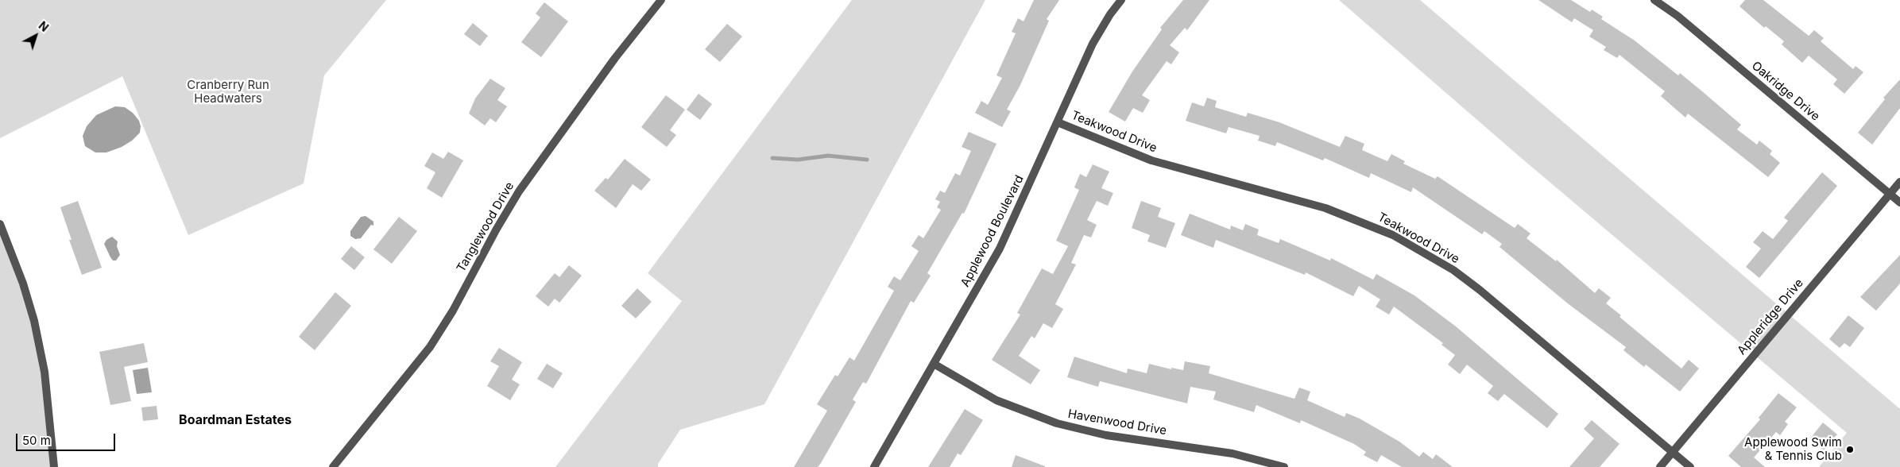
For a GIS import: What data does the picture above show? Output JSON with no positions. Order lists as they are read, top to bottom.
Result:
{
  "streets": {
    "street": [
      "Oakridge Drive",
      "Teakwood Drive",
      "Tanglewood Drive",
      "Applewood Boulevard",
      "Appleridge Drive",
      "Havenwood Drive"
    ]
  },
  "crossings": [
    ["Oakridge Drive", "Appleridge Drive"],
    ["Teakwood Drive", "Applewood Boulevard"],
    ["Teakwood Drive", "Appleridge Drive"],
    ["Applewood Boulevard", "Havenwood Drive"]
  ],
  "districts": ["Boardman Estates"],
  "parks": ["Cranberry Run Headwaters"],
  "places": ["Applewood Swim & Tennis Club"],
  "scale_bar": "50 m",
  "north": "top right"
}
